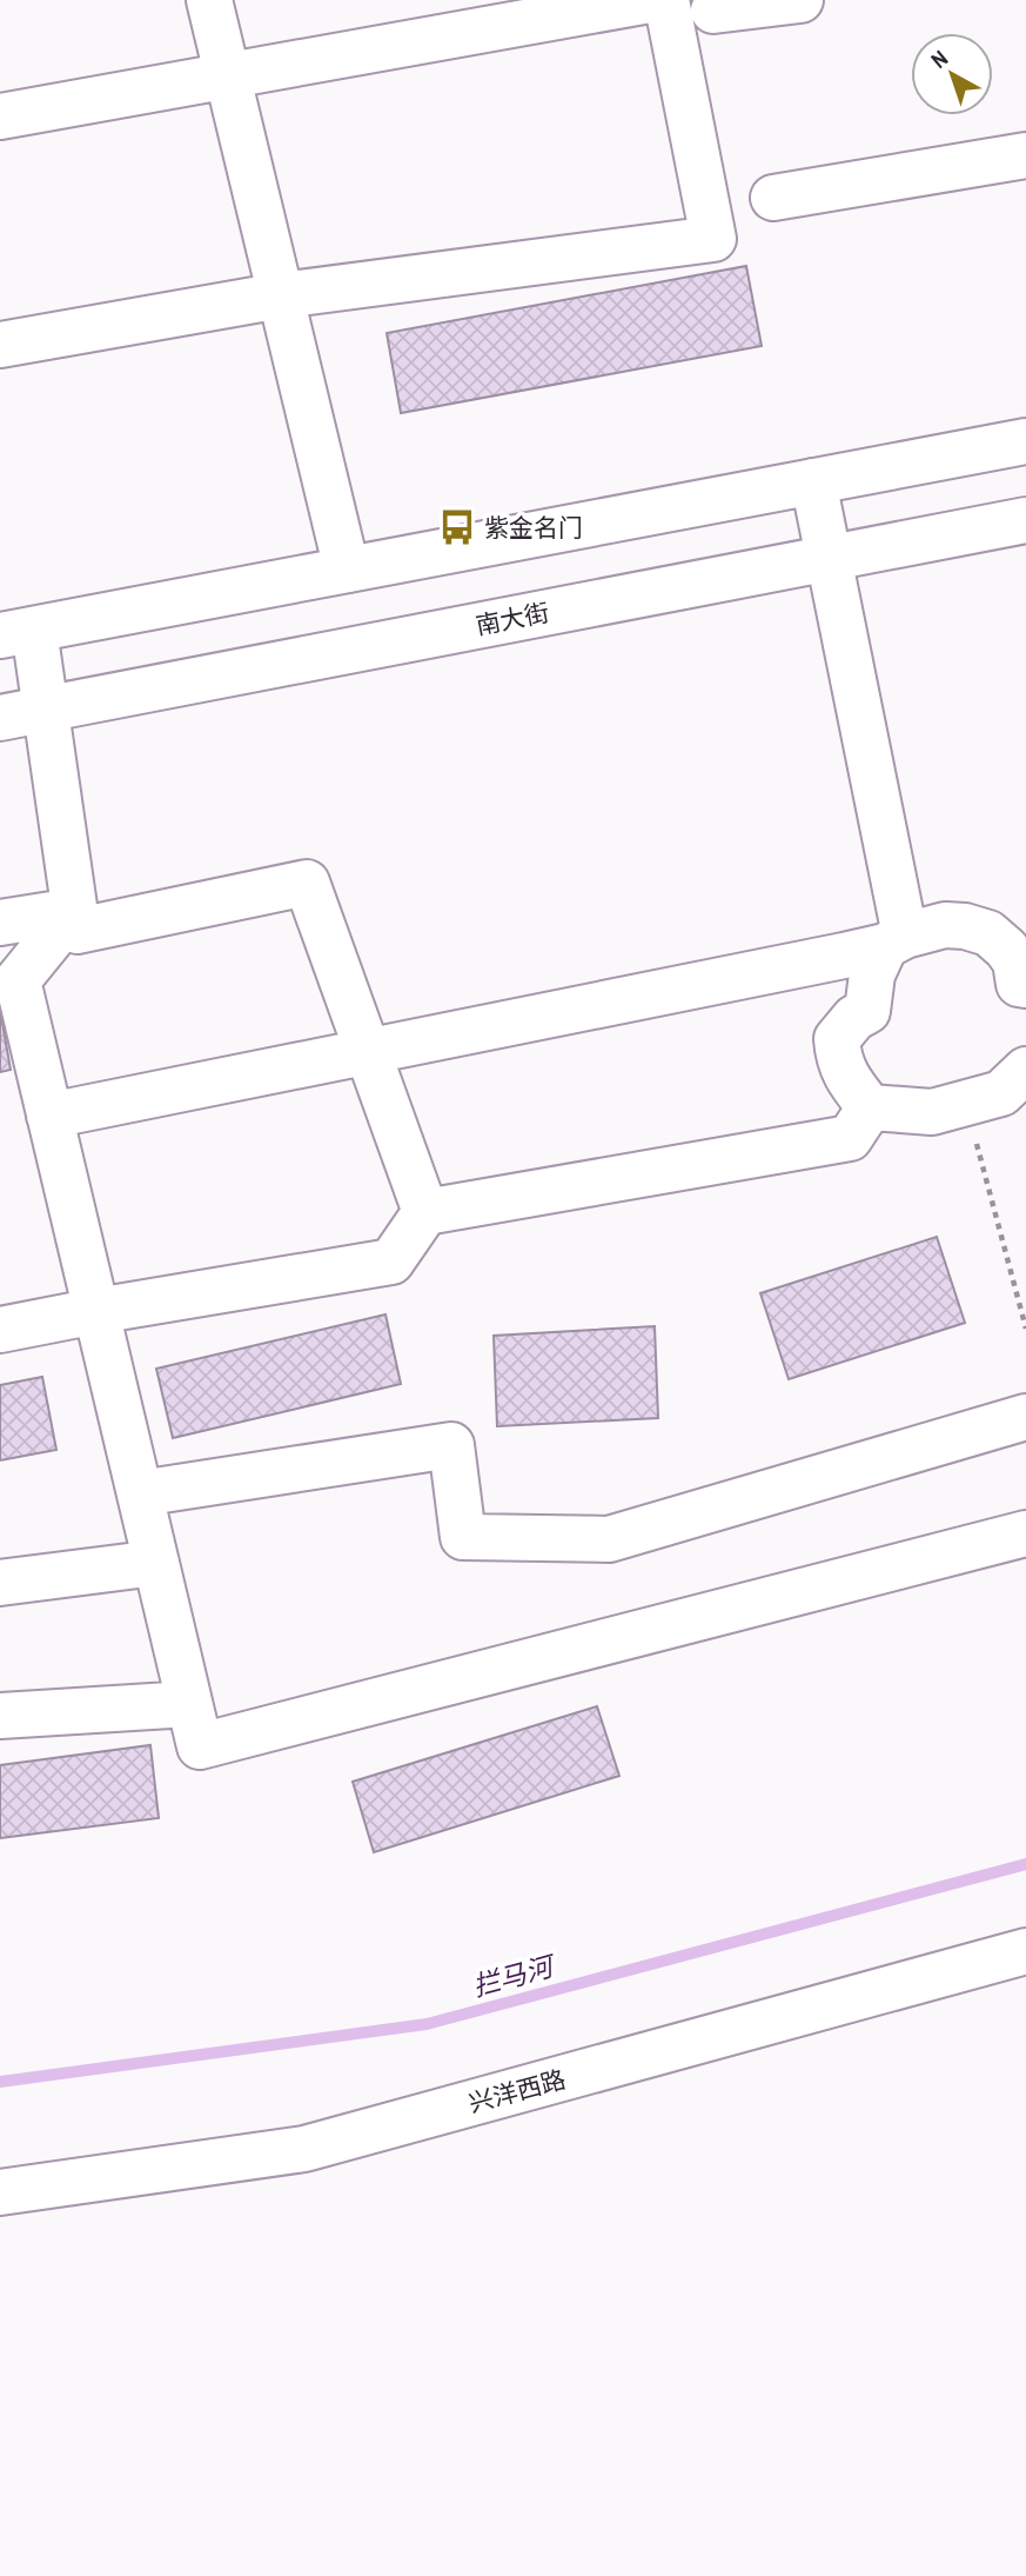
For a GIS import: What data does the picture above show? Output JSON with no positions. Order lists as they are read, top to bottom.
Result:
{
  "streets": {
    "street": ["南大街", "兴洋西路"]
  },
  "water": ["拦马河"],
  "places": {
    "bus stop": ["紫金名门"]
  },
  "north": "top left"
}
